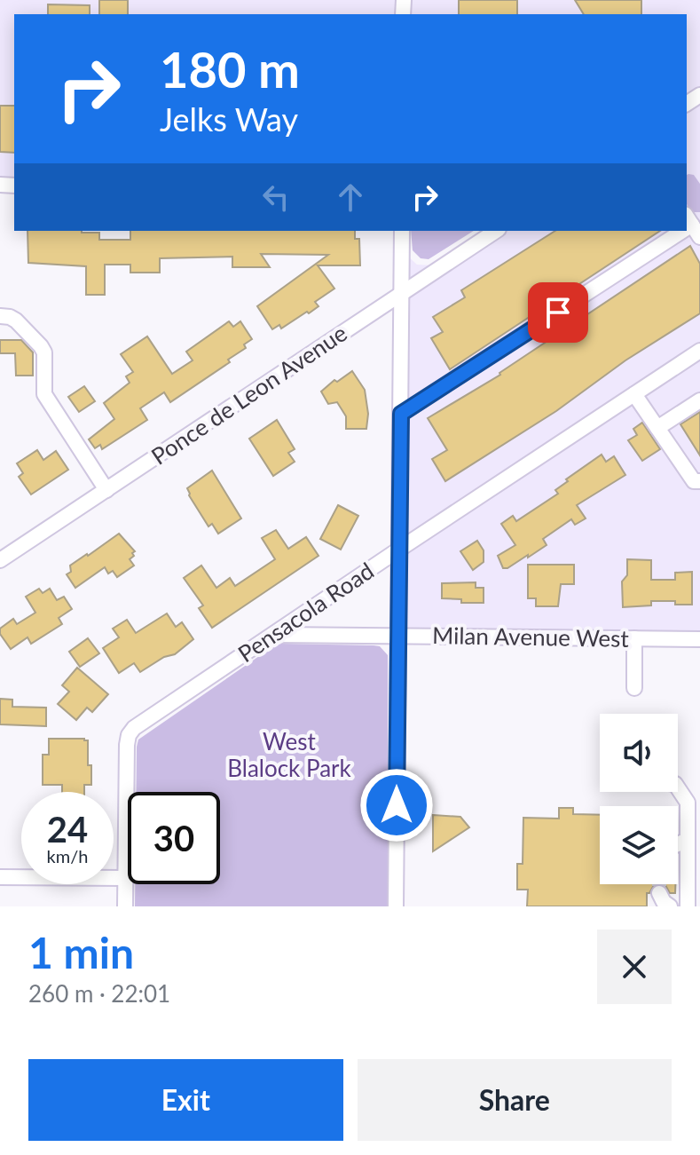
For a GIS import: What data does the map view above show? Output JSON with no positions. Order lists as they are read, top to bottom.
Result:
{
  "streets": {
    "street": ["Ponce de Leon Avenue", "Pensacola Road", "Milan Avenue West"]
  },
  "crossings": [
    ["Pensacola Road", "Milan Avenue West"]
  ],
  "parks": ["West Blalock Park"],
  "page": {
    "turn": ["180 m", "Jelks Way"],
    "speed": "24 km/h",
    "limit": "30",
    "heading": ["1 min", "260 m · 22:01"],
    "buttons": ["Exit", "Share"]
  }
}
